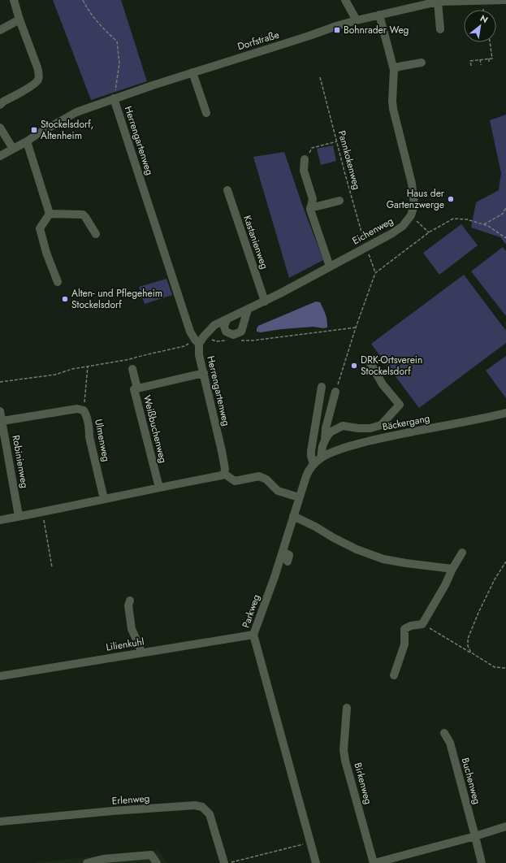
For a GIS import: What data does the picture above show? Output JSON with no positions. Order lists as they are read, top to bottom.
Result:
{
  "streets": {
    "street": [
      "Dorfstraße",
      "Herrengartenweg",
      "Eichenweg",
      "Kastanienweg",
      "Bäckergang",
      "Weißbuchenweg",
      "Ulmenweg",
      "Robinienweg",
      "Parkweg",
      "Lilienkuhl",
      "Buchenweg",
      "Birkenweg",
      "Erlenweg"
    ],
    "path": ["Pannkokenweg"]
  },
  "crossings": [
    ["Dorfstraße", "Herrengartenweg"],
    ["Herrengartenweg", "Eichenweg"],
    ["Herrengartenweg", "Weißbuchenweg"],
    ["Pannkokenweg", "Eichenweg"],
    ["Eichenweg", "Kastanienweg"],
    ["Bäckergang", "Parkweg"],
    ["Ulmenweg", "Robinienweg"],
    ["Parkweg", "Lilienkuhl"]
  ],
  "places": {
    "transit": ["Bohnrader Weg", "Stockelsdorf, Altenheim"],
    "other": ["Haus der Gartenzwerge", "Alten- und Pflegeheim Stockelsdorf", "DRK-Ortsverein Stockelsdorf"]
  },
  "north": "top right"
}
